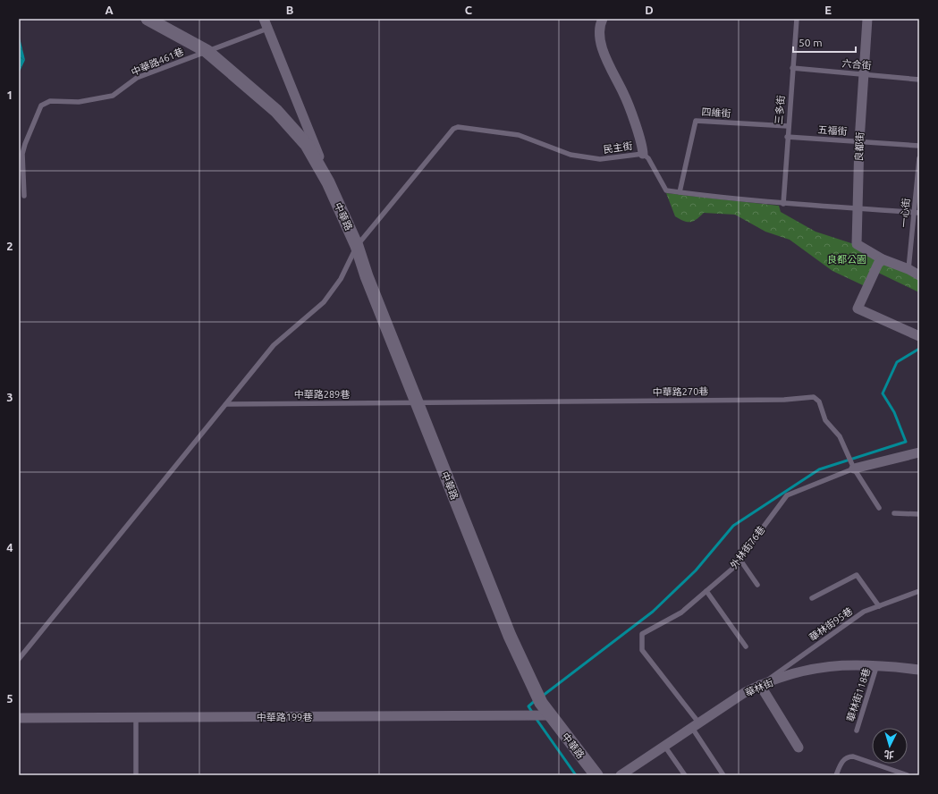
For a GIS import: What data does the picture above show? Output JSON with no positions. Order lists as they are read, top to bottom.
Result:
{
  "streets": {
    "main road": ["中華路"],
    "street": [
      "良都街",
      "外林街76巷",
      "華林街",
      "中華路199巷"
    ],
    "lane": [
      "中華路461巷",
      "六合街",
      "三多街",
      "四維街",
      "五福街",
      "民主街",
      "一心街",
      "中華路270巷",
      "中華路289巷",
      "華林街95巷",
      "華林街118巷"
    ]
  },
  "crossings": [
    ["中華路461巷", "中華路"],
    ["六合街", "三多街"],
    ["六合街", "良都街"],
    ["三多街", "四維街"],
    ["三多街", "五福街"],
    ["三多街", "民主街"],
    ["四維街", "民主街"],
    ["五福街", "良都街"],
    ["良都街", "民主街"],
    ["良都街", "一心街"],
    ["民主街", "一心街"],
    ["民主街", "中華路"],
    ["中華路", "中華路270巷"],
    ["中華路", "中華路289巷"],
    ["中華路", "中華路199巷"],
    ["中華路270巷", "中華路289巷"],
    ["中華路270巷", "外林街76巷"],
    ["外林街76巷", "華林街"],
    ["華林街95巷", "華林街"],
    ["華林街", "華林街118巷"]
  ],
  "parks": ["良都公園"],
  "scale_bar": "50 m",
  "north": "bottom",
  "grid": {
    "columns": [
      "A",
      "B",
      "C",
      "D",
      "E"
    ],
    "rows": [
      "1",
      "2",
      "3",
      "4",
      "5"
    ]
  }
}
